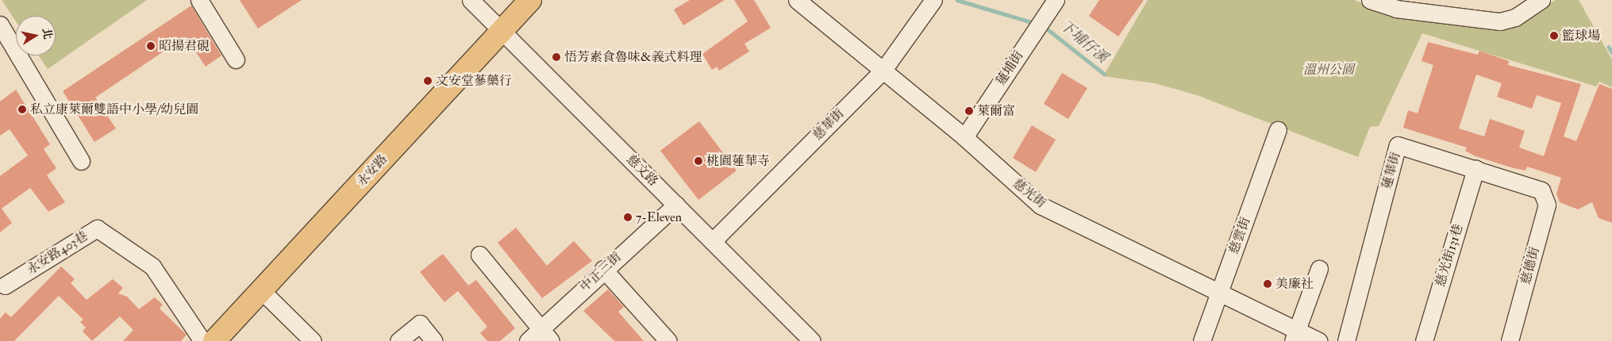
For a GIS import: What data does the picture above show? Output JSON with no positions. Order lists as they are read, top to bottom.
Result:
{
  "streets": {
    "main road": ["永安路"],
    "street": [
      "蓮埔街",
      "慈華街",
      "慈文路",
      "蓮華街",
      "慈光街",
      "慈雲街",
      "永安路403巷",
      "慈光街131巷",
      "慈德街",
      "中正三街"
    ]
  },
  "crossings": [
    ["蓮埔街", "慈光街"],
    ["慈華街", "慈文路"],
    ["慈華街", "慈光街"],
    ["永安路", "慈文路"],
    ["慈文路", "中正三街"],
    ["蓮華街", "慈光街131巷"],
    ["蓮華街", "慈德街"],
    ["慈光街", "慈雲街"]
  ],
  "water": ["下埔仔溪"],
  "parks": ["溫州公園"],
  "places": [
    "籃球場",
    "昭揚君硯",
    "悟芳素食魯味&義式料理",
    "文安堂蔘藥行",
    "私立康萊爾雙語中小學/幼兒園",
    "萊爾富",
    "桃園蓮華寺",
    "7-Eleven",
    "美廉社"
  ],
  "north": "right"
}
